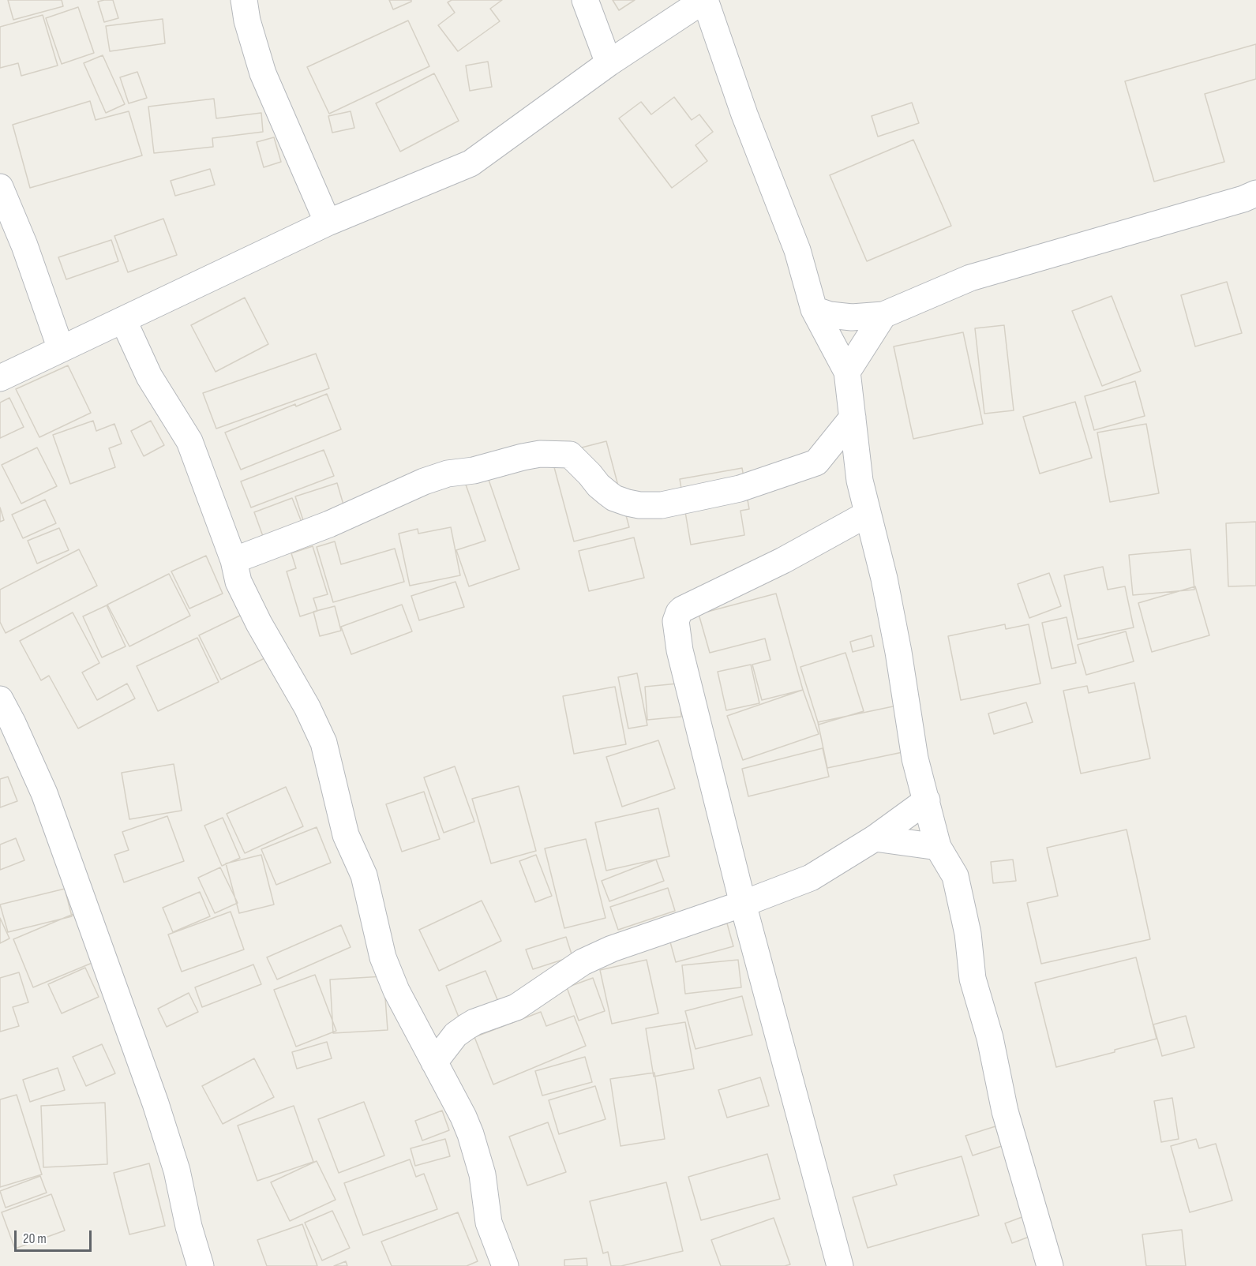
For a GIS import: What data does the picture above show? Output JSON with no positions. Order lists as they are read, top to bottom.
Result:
{
  "scale_bar": "20 m"
}
